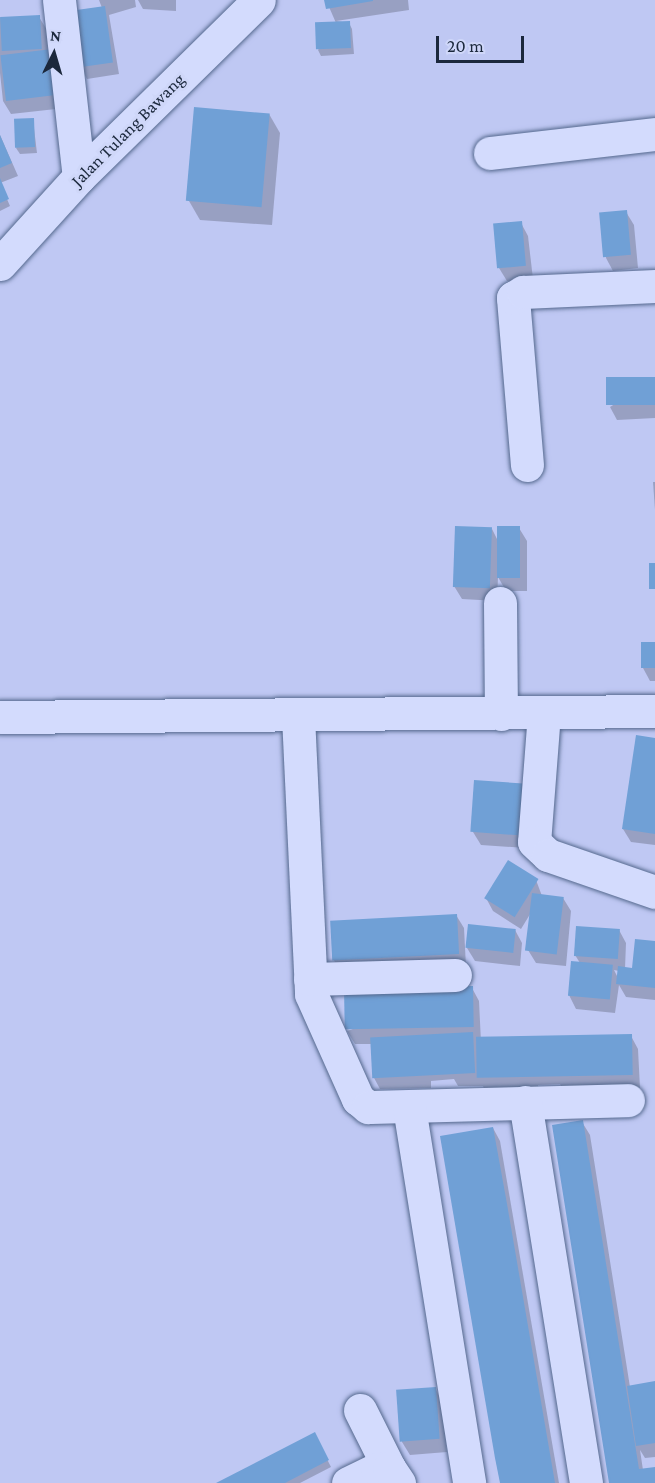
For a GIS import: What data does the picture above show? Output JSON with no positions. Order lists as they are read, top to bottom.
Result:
{
  "streets": {
    "street": ["Jalan Tulang Bawang"]
  },
  "scale_bar": "20 m",
  "north": "top"
}
